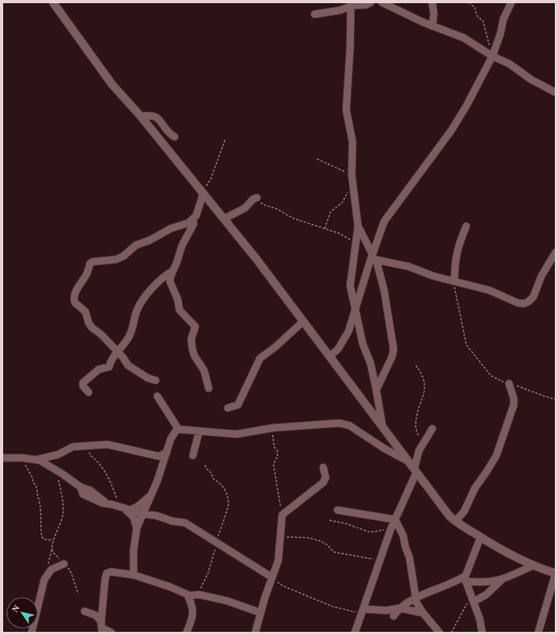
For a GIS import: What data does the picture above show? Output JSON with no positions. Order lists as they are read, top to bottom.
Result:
{
  "north": "top left"
}
